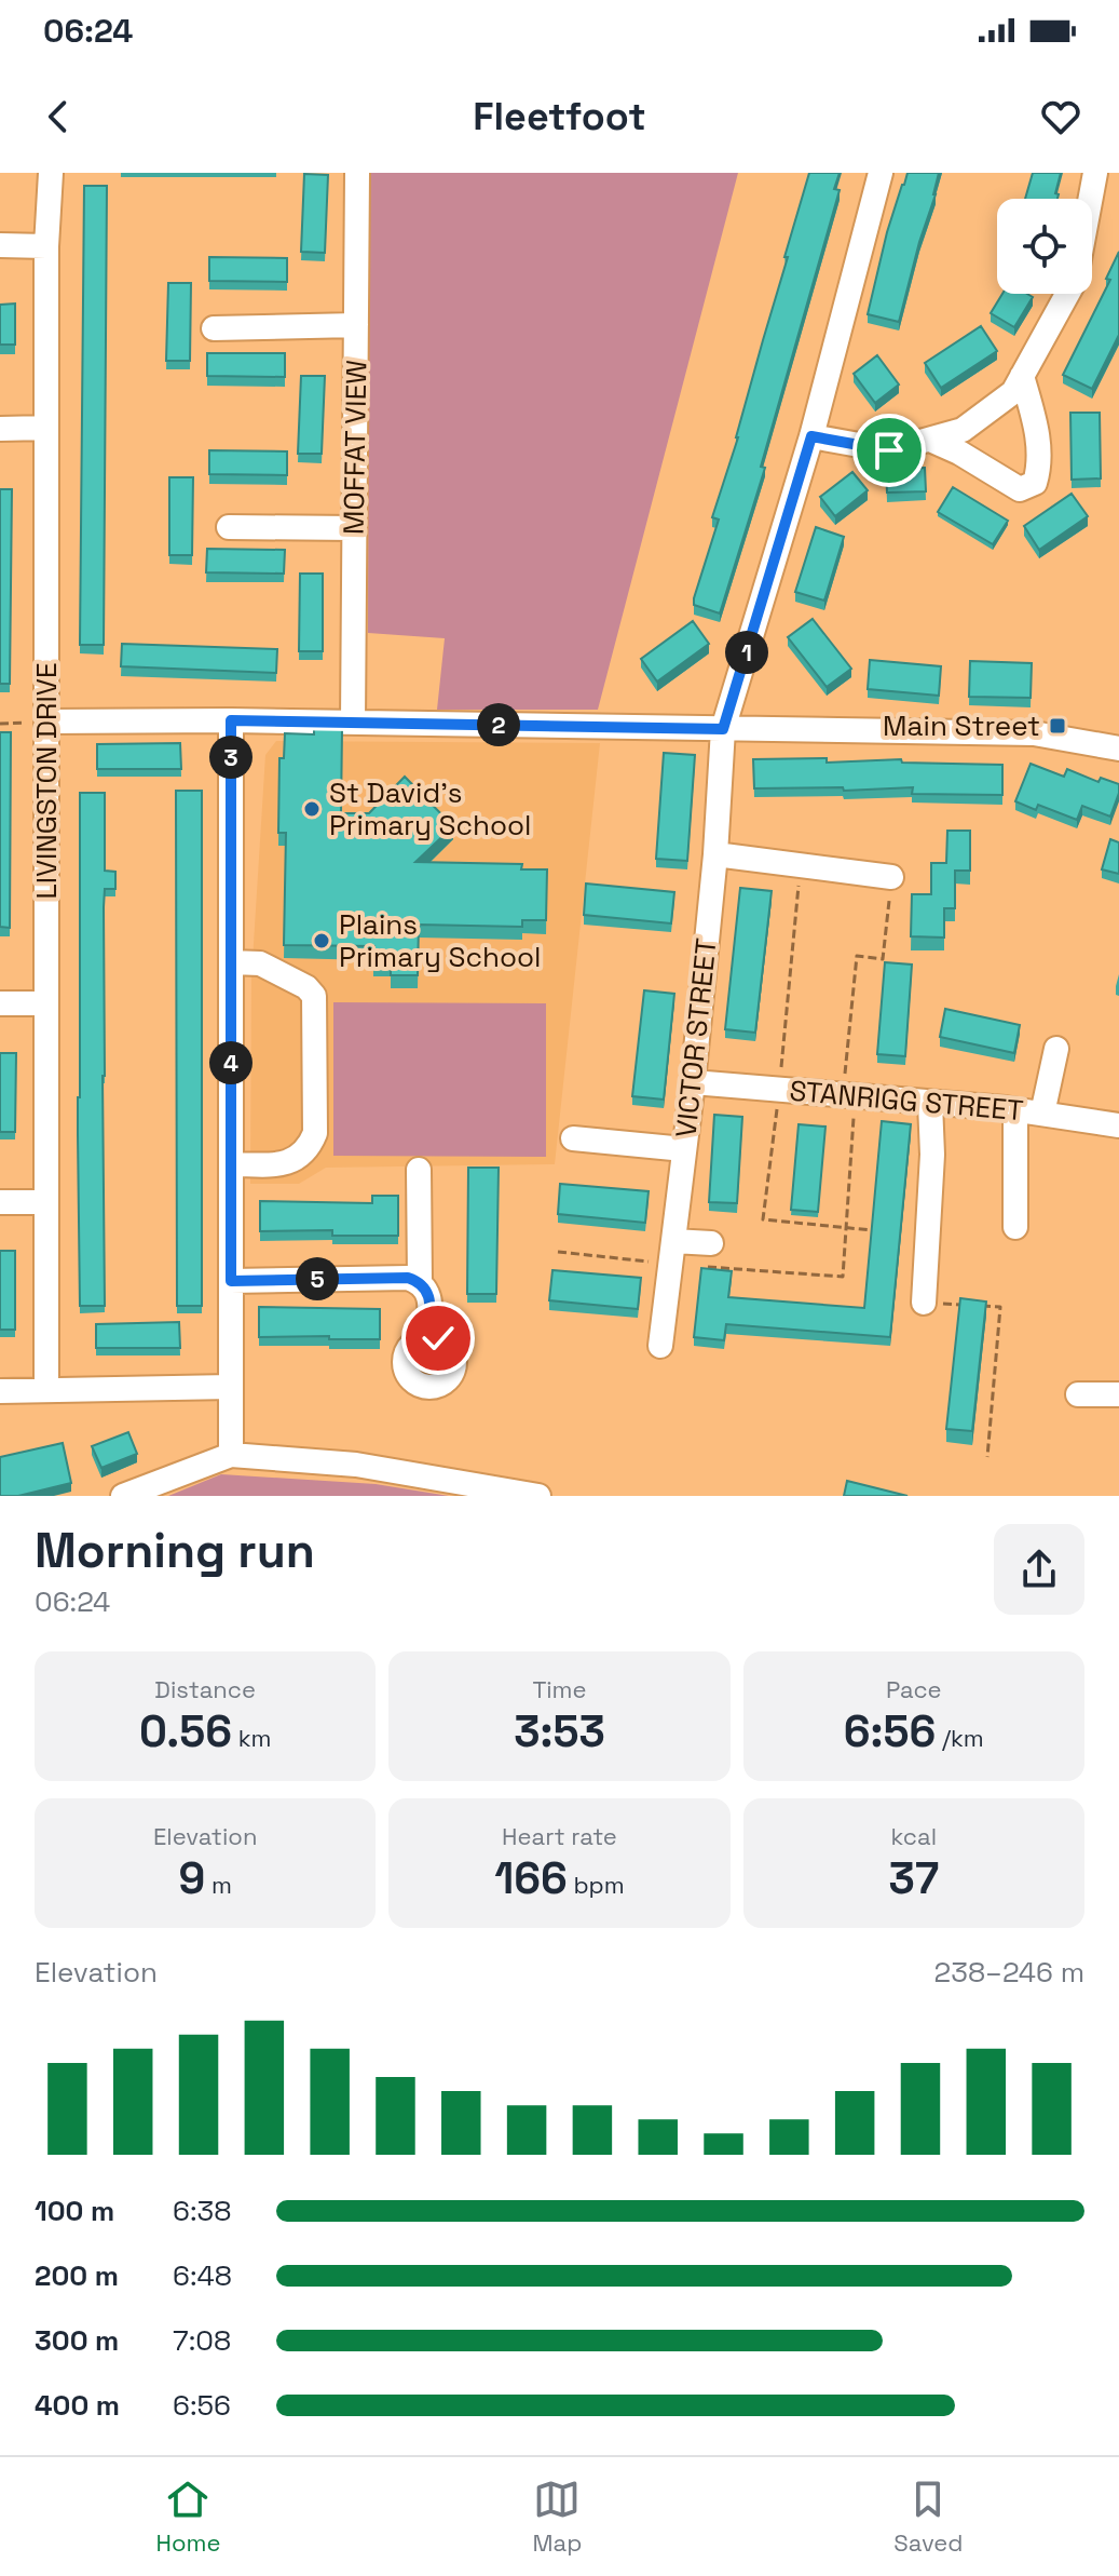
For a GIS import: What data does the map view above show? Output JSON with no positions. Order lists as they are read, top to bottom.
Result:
{
  "streets": {
    "street": [
      "MOFFAT VIEW",
      "LIVINGSTON DRIVE",
      "VICTOR STREET",
      "STANRIGG STREET"
    ]
  },
  "crossings": [
    ["VICTOR STREET", "STANRIGG STREET"]
  ],
  "places": {
    "transit": ["Main Street"],
    "other": ["St David's Primary School", "Plains Primary School"]
  },
  "page": {
    "status": "06:24",
    "header": "Fleetfoot",
    "pins": [
      "1",
      "2",
      "3",
      "4",
      "5"
    ],
    "heading": ["Morning run", "06:24"],
    "stats": [
      ["Distance", "0.56 km"],
      ["Time", "3:53"],
      ["Pace", "6:56 /km"],
      ["Elevation", "9 m"],
      ["Heart rate", "166 bpm"],
      ["kcal", "37"]
    ],
    "chart": ["Elevation", "238–246 m"],
    "list": [
      {
        "name": "100 m",
        "note": "6:38"
      },
      {
        "name": "200 m",
        "note": "6:48"
      },
      {
        "name": "300 m",
        "note": "7:08"
      },
      {
        "name": "400 m",
        "note": "6:56"
      }
    ],
    "tabs": ["Home", "Map", "Saved"]
  }
}
